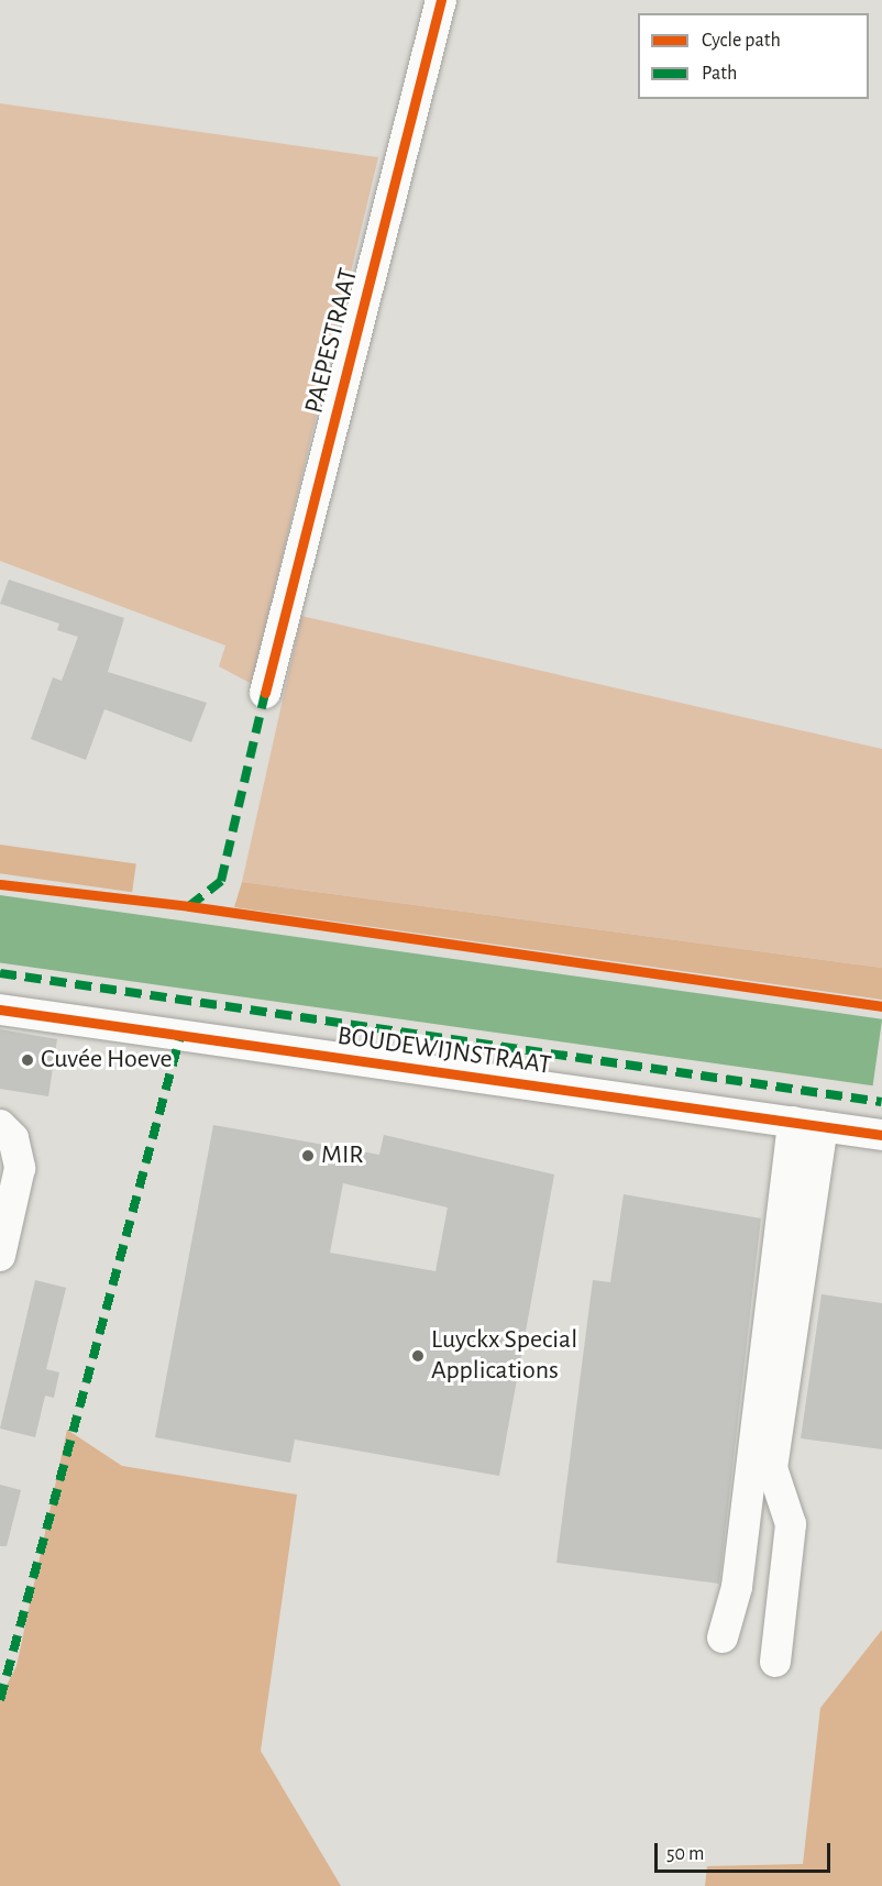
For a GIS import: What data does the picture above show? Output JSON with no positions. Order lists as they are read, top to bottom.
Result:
{
  "streets": {
    "street": ["PAEPESTRAAT", "BOUDEWIJNSTRAAT"]
  },
  "places": ["Cuvée Hoeve", "MIR", "Luyckx Special Applications"],
  "legend": ["Cycle path", "Path"],
  "scale_bar": "50 m"
}
